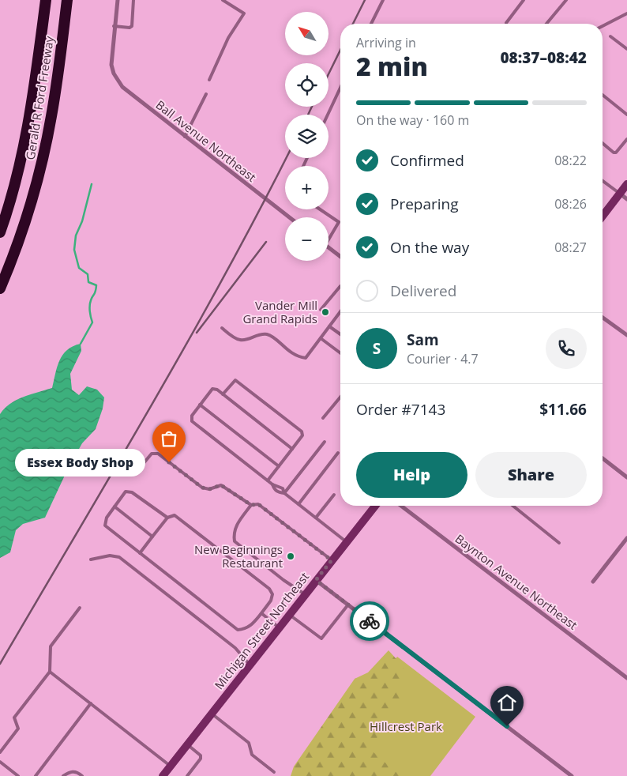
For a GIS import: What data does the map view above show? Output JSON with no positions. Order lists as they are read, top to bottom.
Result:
{
  "streets": {
    "highway": ["Gerald R Ford Freeway"],
    "main road": ["Michigan Street Northeast"],
    "street": ["Ball Avenue Northeast", "Baynton Avenue Northeast"]
  },
  "parks": ["Hillcrest Park"],
  "places": ["Vander Mill Grand Rapids", "Essex Body Shop", "New Beginnings Restaurant"],
  "north": "top left",
  "page": {
    "map_buttons": ["+", "−"],
    "heading": ["2 min", "Arriving in", "08:37–08:42"],
    "panel": [
      "Sam",
      "Courier · 4.7",
      "Order #7143",
      "$11.66"
    ],
    "bar": "On the way · 160 m",
    "list": [
      ["Confirmed", "08:22"],
      ["Preparing", "08:26"],
      ["On the way", "08:27"],
      "Delivered"
    ],
    "round": "S",
    "buttons": ["Help", "Share"],
    "bubble": "Essex Body Shop"
  }
}
